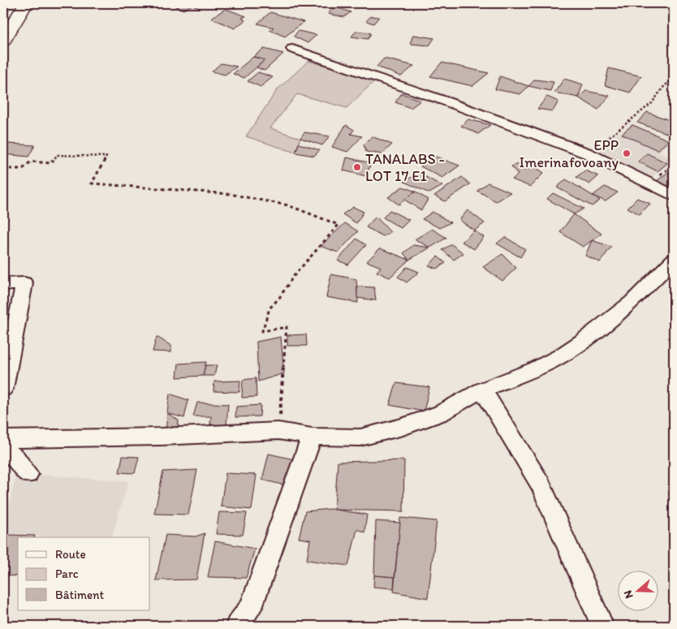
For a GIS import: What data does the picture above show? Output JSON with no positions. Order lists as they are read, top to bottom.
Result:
{
  "places": ["EPP Imerinafovoany", "TANALABS - LOT 17 E1"],
  "legend": ["Route", "Parc", "Bâtiment"],
  "north": "left"
}
